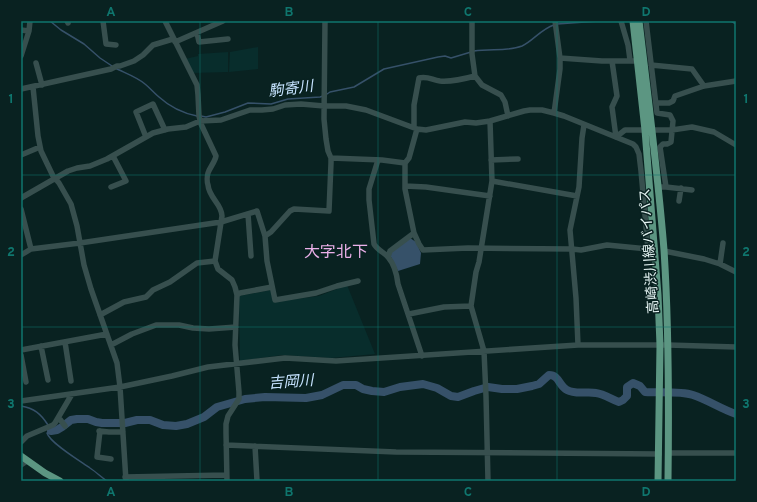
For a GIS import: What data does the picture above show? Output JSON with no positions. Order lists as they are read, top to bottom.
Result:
{
  "streets": {
    "main road": ["高崎渋川線バイパス"]
  },
  "districts": ["大字北下"],
  "water": ["駒寄川", "吉岡川"],
  "grid": {
    "columns": [
      "A",
      "B",
      "C",
      "D"
    ],
    "rows": ["1", "2", "3"]
  }
}
